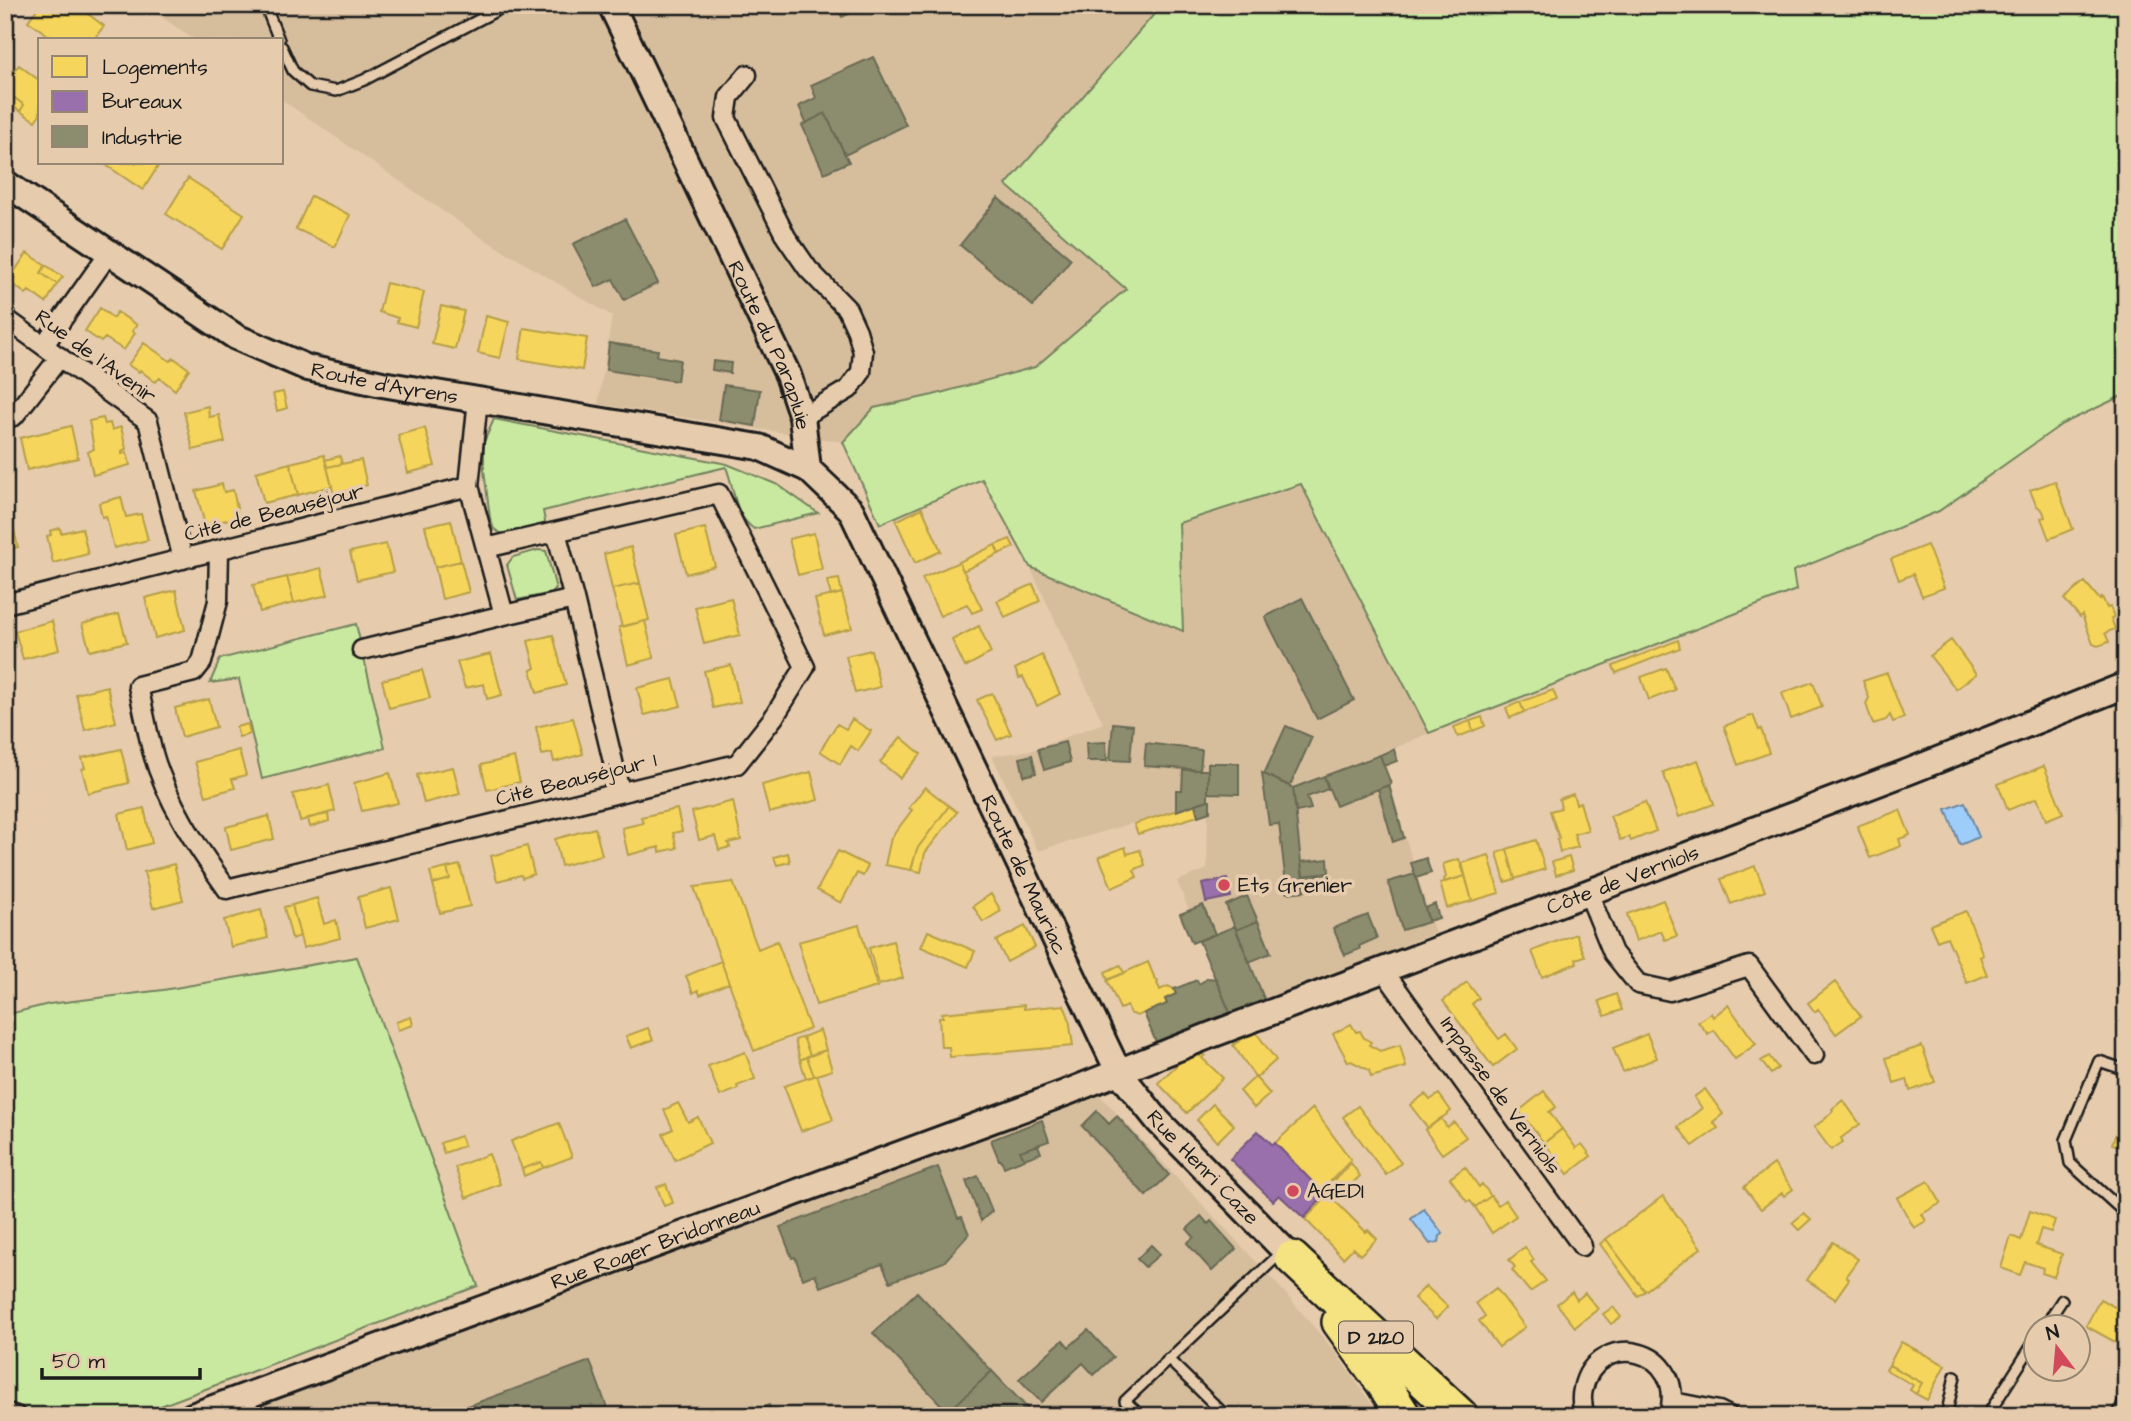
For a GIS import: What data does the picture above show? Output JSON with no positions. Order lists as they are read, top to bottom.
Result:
{
  "streets": {
    "highway": ["D 2120"],
    "street": [
      "Route du Parapluie",
      "Rue de l'Avenir",
      "Route d'Ayrens",
      "Cité de Beauséjour",
      "Cité Beauséjour 1",
      "Route de Mauriac",
      "Côte de Verniols",
      "Impasse de Verniols",
      "Rue Henri Caze",
      "Rue Roger Bridonneau"
    ]
  },
  "crossings": [
    ["Route du Parapluie", "Route d'Ayrens"],
    ["Route du Parapluie", "Route de Mauriac"],
    ["Rue de l'Avenir", "Cité de Beauséjour"],
    ["Route d'Ayrens", "Route de Mauriac"],
    ["Cité de Beauséjour", "Cité Beauséjour 1"],
    ["Route de Mauriac", "Côte de Verniols"],
    ["Route de Mauriac", "Rue Henri Caze"],
    ["Route de Mauriac", "Rue Roger Bridonneau"],
    ["Côte de Verniols", "Impasse de Verniols"],
    ["Côte de Verniols", "Rue Henri Caze"],
    ["Côte de Verniols", "Rue Roger Bridonneau"],
    ["Rue Henri Caze", "Rue Roger Bridonneau"],
    ["Rue Henri Caze", "D 2120"]
  ],
  "places": ["Ets Grenier", "AGEDI"],
  "legend": ["Logements", "Bureaux", "Industrie"],
  "scale_bar": "50 m",
  "north": "top"
}
